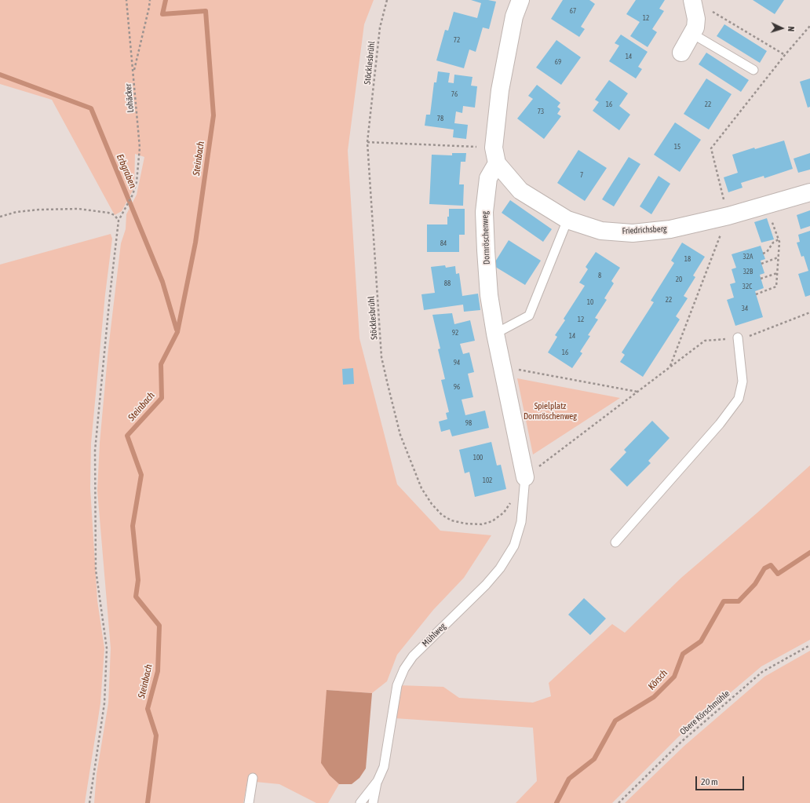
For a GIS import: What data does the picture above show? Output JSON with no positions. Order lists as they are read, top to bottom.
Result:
{
  "streets": {
    "street": ["Friedrichsberg", "Dornröschenweg"],
    "lane": ["Mühlweg"],
    "path": ["Stöcklesbrühl", "Lohäcker", "Obere Körschmühle"]
  },
  "crossings": [
    ["Stöcklesbrühl", "Dornröschenweg"],
    ["Stöcklesbrühl", "Mühlweg"],
    ["Friedrichsberg", "Dornröschenweg"],
    ["Dornröschenweg", "Mühlweg"]
  ],
  "water": ["Steinbach", "Erbgraben", "Körsch"],
  "parks": ["Spielplatz Dornröschenweg"],
  "house_numbers": [
    "67",
    "12",
    "72",
    "14",
    "69",
    "76",
    "16",
    "22",
    "73",
    "78",
    "15",
    "7",
    "84",
    "32A",
    "18",
    "32B",
    "8",
    "20",
    "88",
    "32C",
    "22",
    "10",
    "34",
    "12",
    "92",
    "14",
    "16",
    "94",
    "96",
    "98",
    "100",
    "102"
  ],
  "scale_bar": "20 m",
  "north": "right"
}
